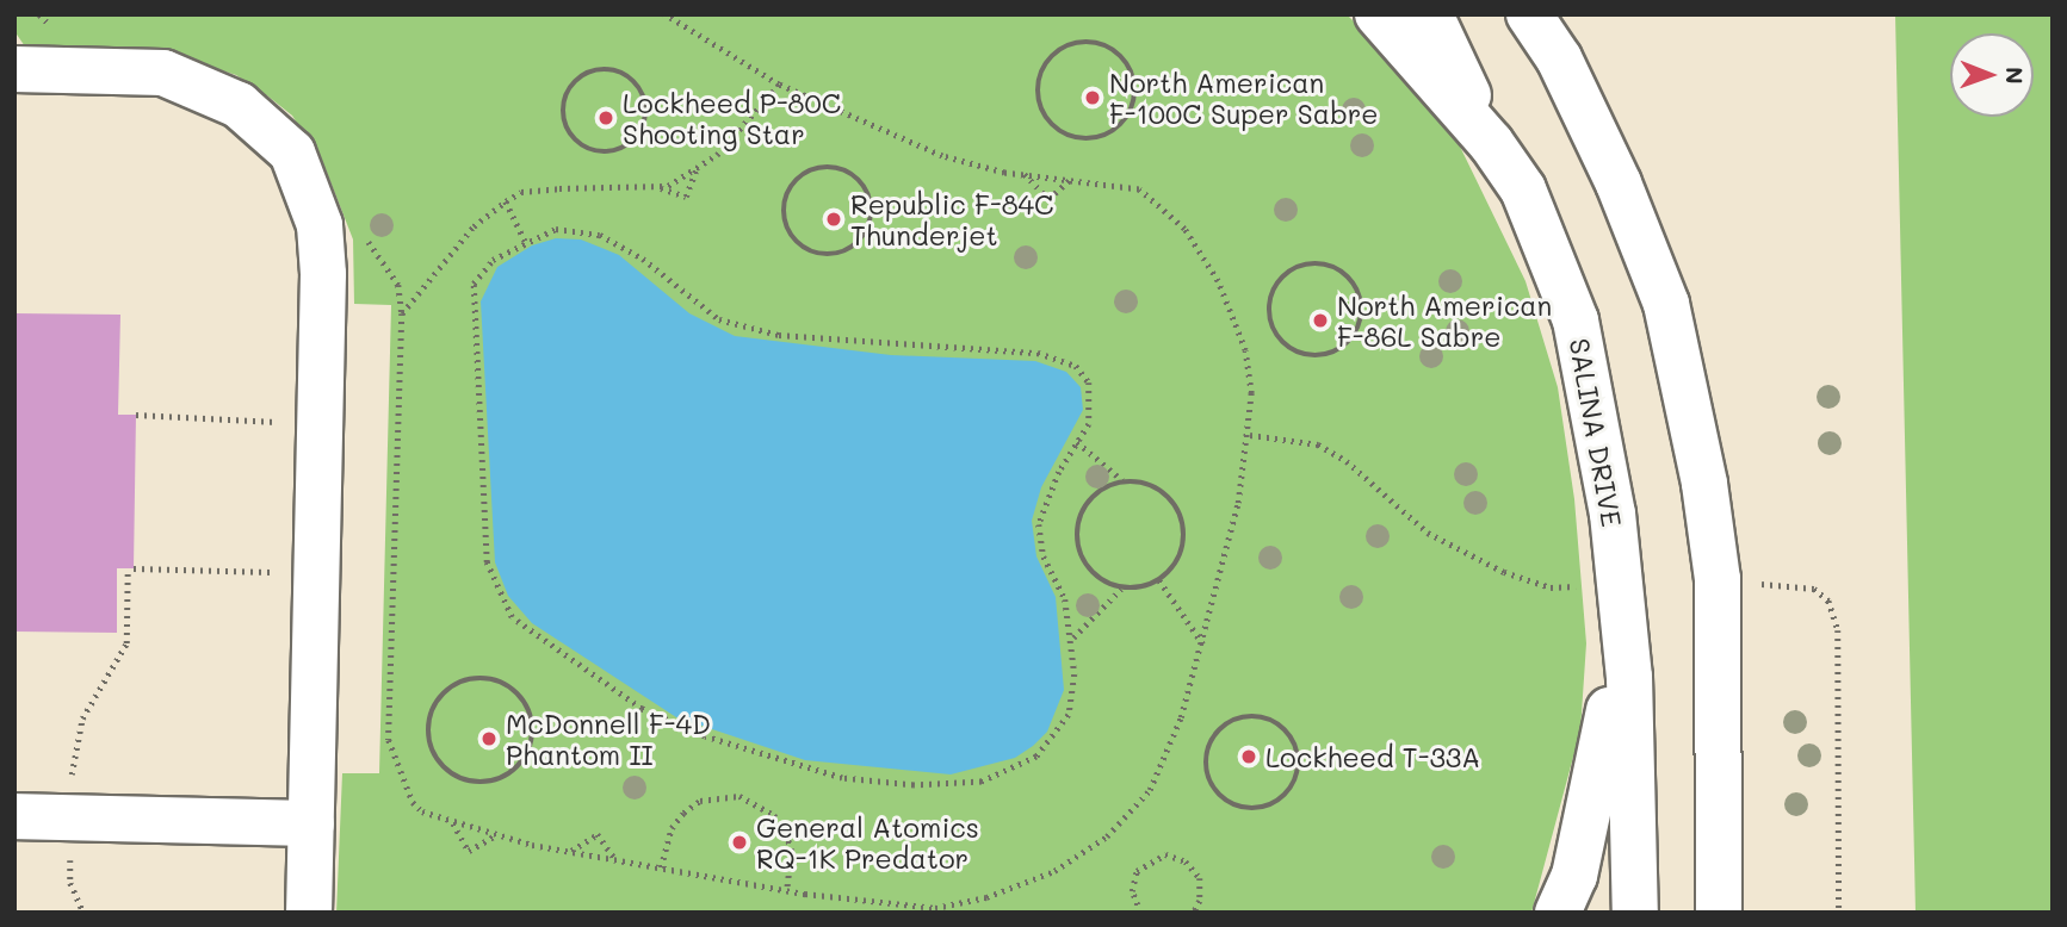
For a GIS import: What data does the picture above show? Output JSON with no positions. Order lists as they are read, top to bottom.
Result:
{
  "streets": {
    "street": ["SALINA DRIVE"]
  },
  "places": [
    "North American F-100C Super Sabre",
    "Lockheed P-80C Shooting Star",
    "Republic F-84C Thunderjet",
    "North American F-86L Sabre",
    "McDonnell F-4D Phantom II",
    "Lockheed T-33A",
    "General Atomics RQ-1K Predator"
  ],
  "north": "right"
}
